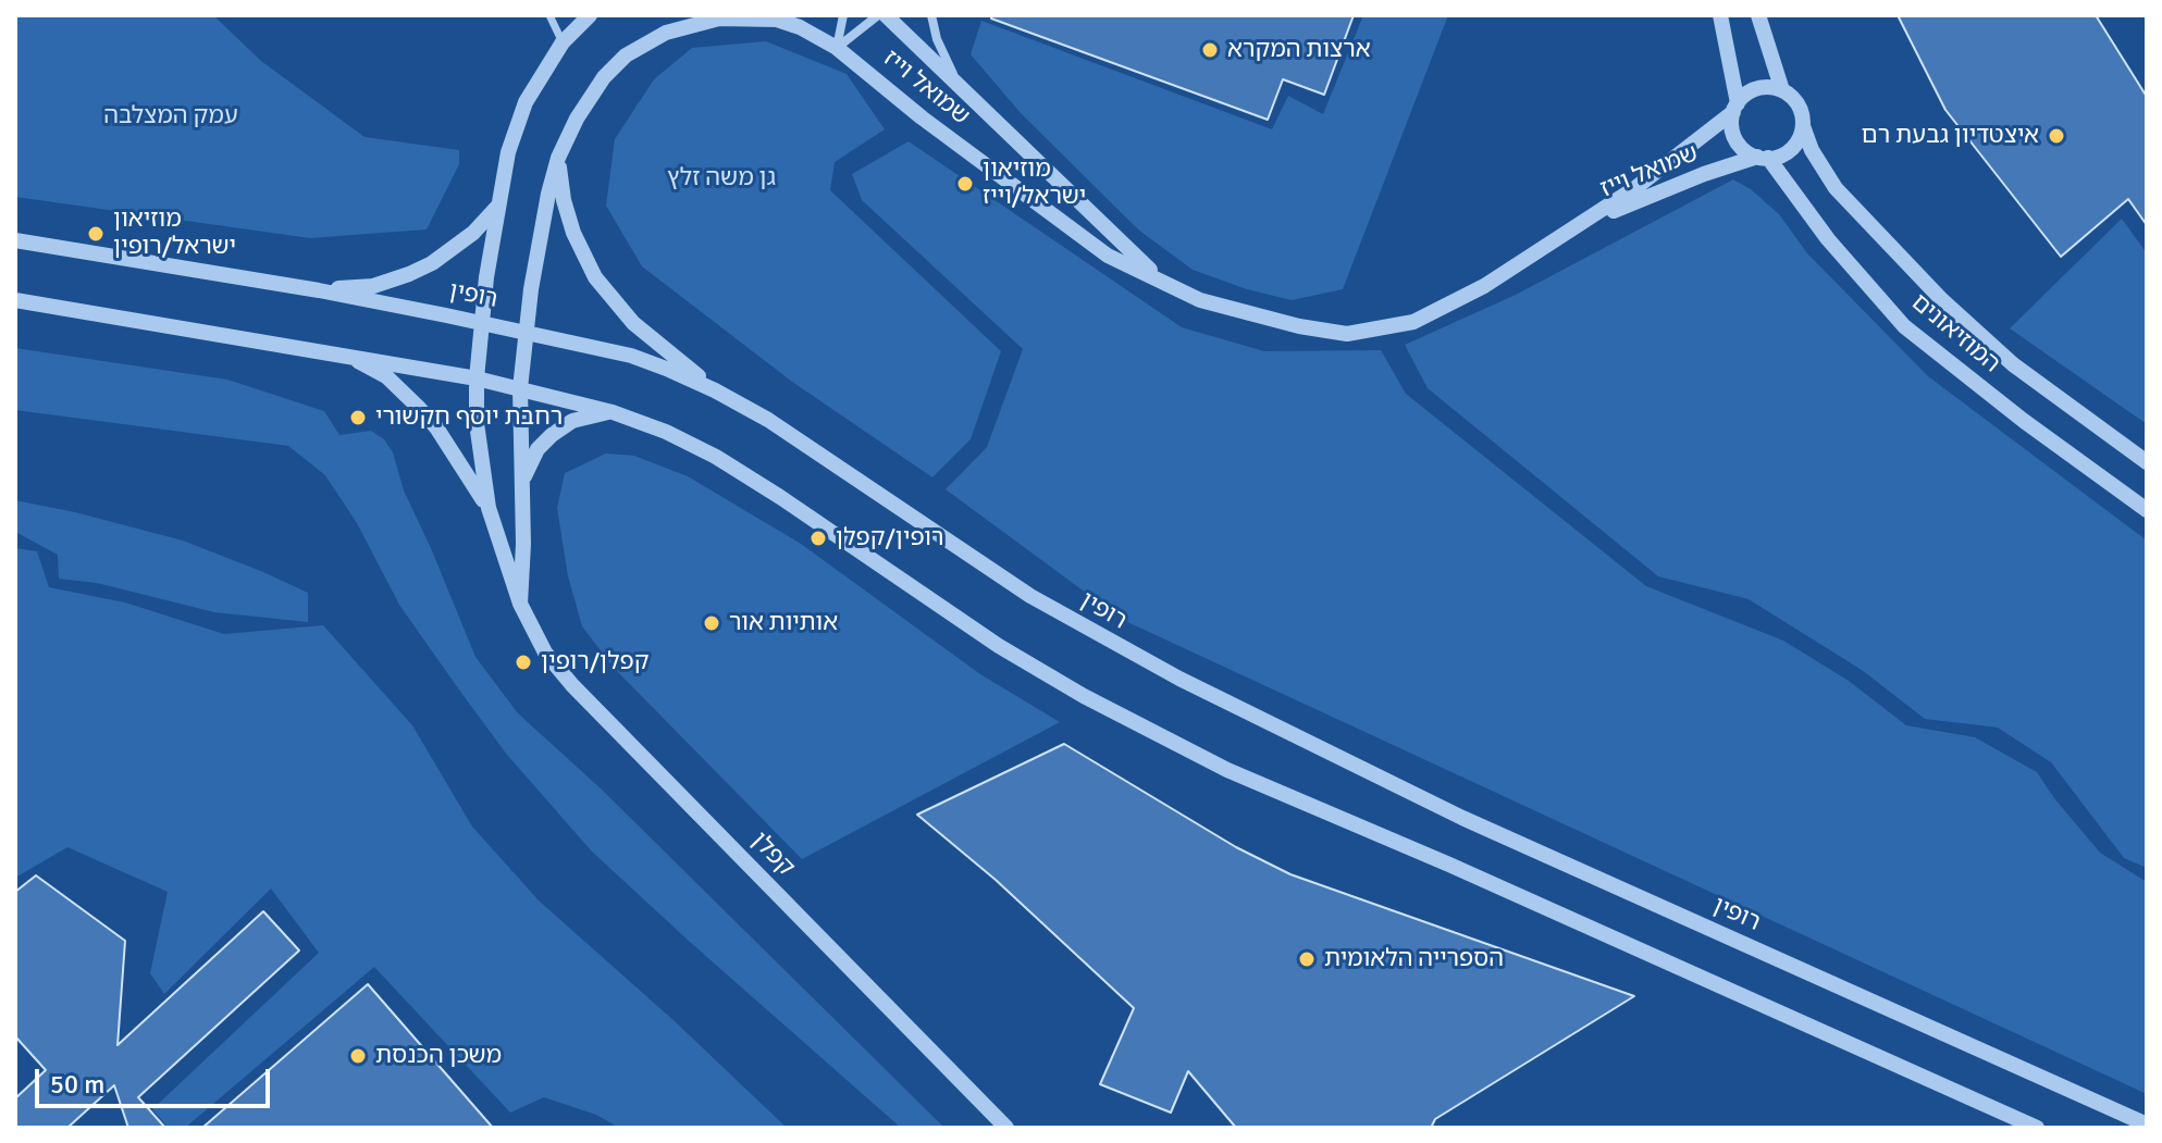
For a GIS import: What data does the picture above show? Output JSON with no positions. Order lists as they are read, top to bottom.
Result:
{
  "streets": {
    "street": [
      "שמואל וייז",
      "רופין",
      "המוזיאונים",
      "קפלן"
    ]
  },
  "crossings": [
    ["שמואל וייז", "רופין"],
    ["שמואל וייז", "המוזיאונים"],
    ["רופין", "קפלן"]
  ],
  "parks": ["עמק המצלבה", "גן משה זלץ"],
  "places": [
    "ארצות המקרא",
    "איצטדיון גבעת רם",
    "מוזיאון ישראל/וייז",
    "מוזיאון ישראל/רופין",
    "רחבת יוסף חקשורי",
    "רופין/קפלן",
    "אותיות אור",
    "קפלן/רופין",
    "הספרייה הלאומית",
    "משכן הכנסת"
  ],
  "scale_bar": "50 m"
}
